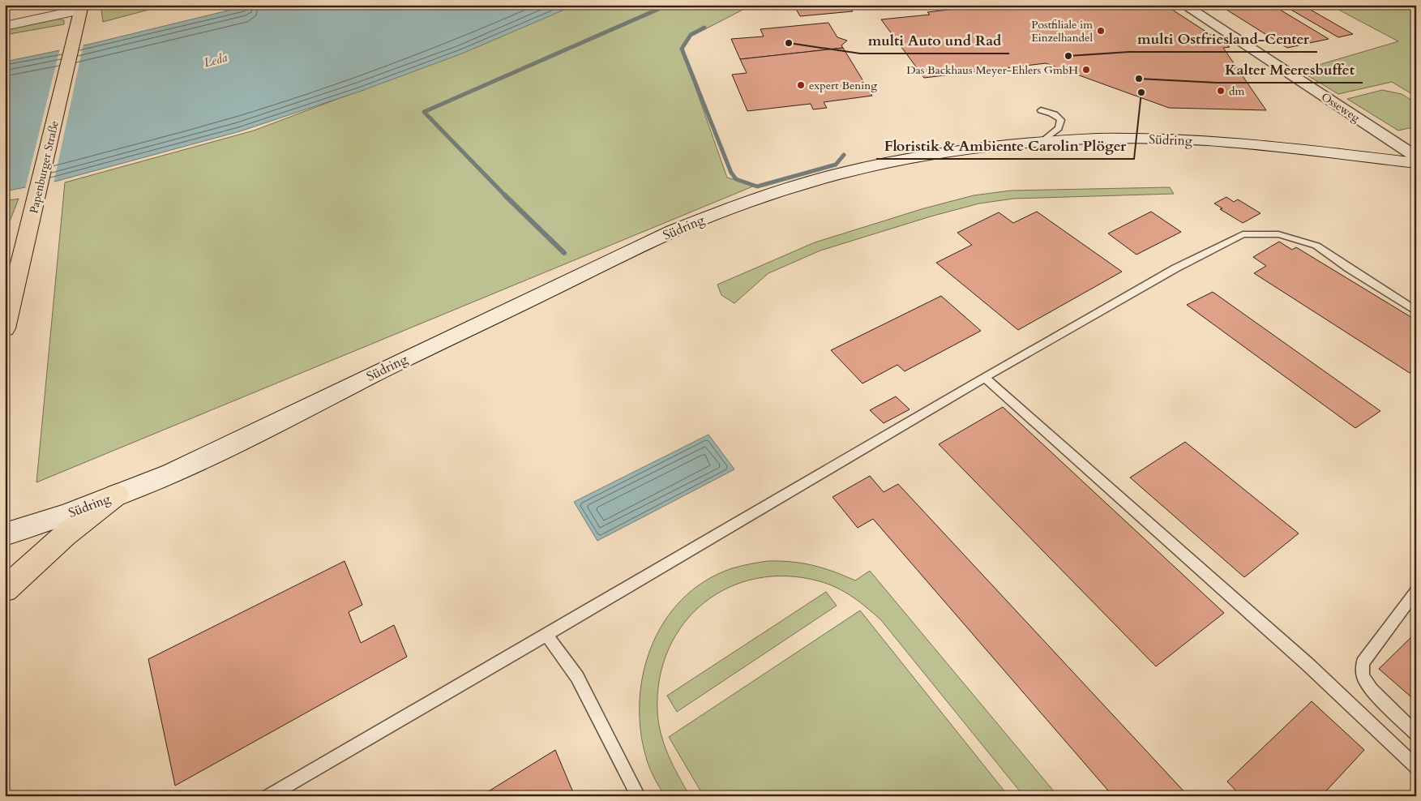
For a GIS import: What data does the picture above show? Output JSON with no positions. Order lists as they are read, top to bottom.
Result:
{
  "streets": {
    "main road": ["Südring", "Papenburger Straße"],
    "street": ["Osseweg"]
  },
  "water": ["Leda"],
  "places": [
    "Postfiliale im Einzelhandel",
    "multi Auto und Rad",
    "multi Ostfriesland-Center",
    "Das Backhaus Meyer-Ehlers GmbH",
    "Kalter Meeresbuffet",
    "expert Bening",
    "dm",
    "Floristik & Ambiente Carolin Plöger"
  ]
}
